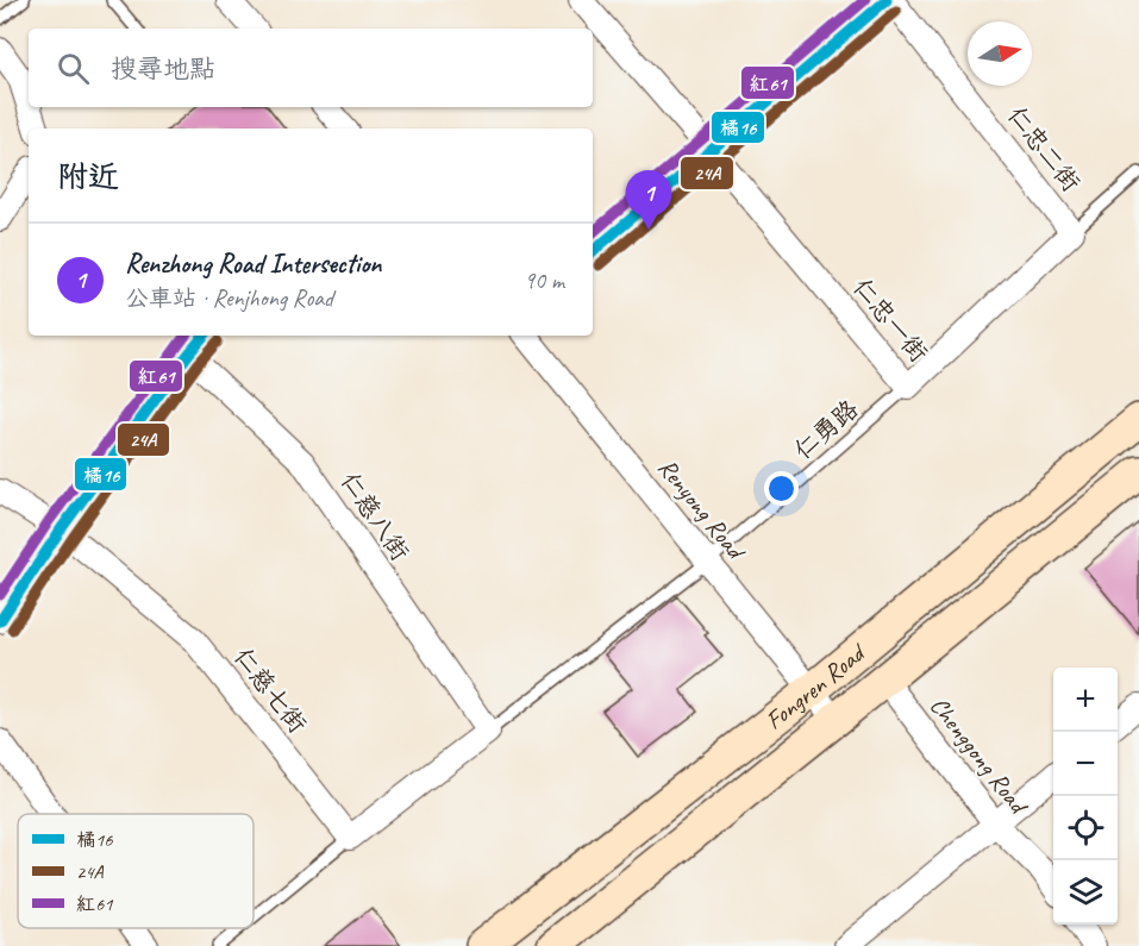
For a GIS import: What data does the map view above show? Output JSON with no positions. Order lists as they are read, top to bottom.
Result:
{
  "streets": {
    "main road": ["Fongren Road"],
    "street": [
      "仁忠二街",
      "仁忠一街",
      "Renyong Road",
      "仁慈八街",
      "仁慈七街",
      "Chenggong Road"
    ],
    "lane": ["仁勇路"]
  },
  "crossings": [
    ["仁忠二街", "仁忠一街"],
    ["仁忠一街", "仁勇路"],
    ["仁勇路", "Renyong Road"],
    ["Renyong Road", "Fongren Road"],
    ["Fongren Road", "Chenggong Road"]
  ],
  "lines": ["transit line 橘16", "transit line 紅61", "transit line 24A"],
  "legend": ["橘16", "24A", "紅61"],
  "north": "right",
  "page": {
    "search": "搜尋地點",
    "heading": "附近",
    "pins": "1",
    "list": [
      {
        "mark": "1",
        "name": "Renzhong Road Intersection",
        "note": "公車站 · Renjhong Road",
        "value": "90 m"
      }
    ],
    "map_buttons": ["+", "−"]
  }
}
